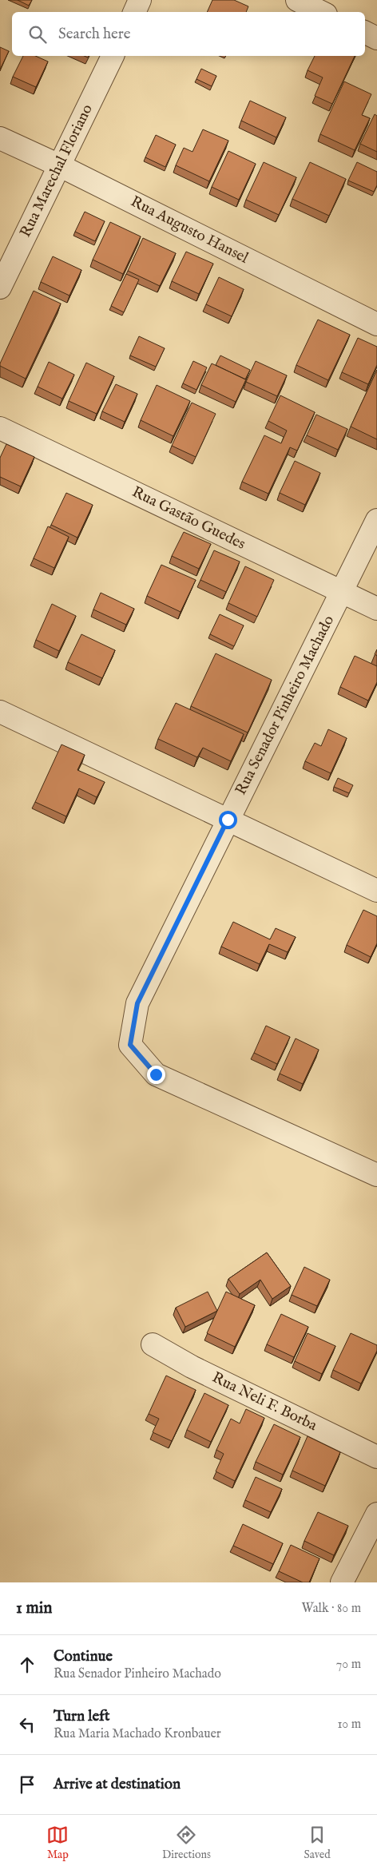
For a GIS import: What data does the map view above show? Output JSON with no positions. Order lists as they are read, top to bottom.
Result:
{
  "streets": {
    "street": [
      "Rua Marechal Floriano",
      "Rua Augusto Hansel",
      "Rua Gastão Guedes",
      "Rua Senador Pinheiro Machado",
      "Rua Neli F. Borba"
    ]
  },
  "crossings": [
    ["Rua Marechal Floriano", "Rua Augusto Hansel"],
    ["Rua Gastão Guedes", "Rua Senador Pinheiro Machado"]
  ],
  "page": {
    "search": "Search here",
    "heading": ["1 min", "Walk · 80 m"],
    "list": [
      ["Continue", "Rua Senador Pinheiro Machado", "70 m"],
      ["Turn left", "Rua Maria Machado Kronbauer", "10 m"],
      "Arrive at destination"
    ],
    "nav": ["Map", "Directions", "Saved"]
  }
}
